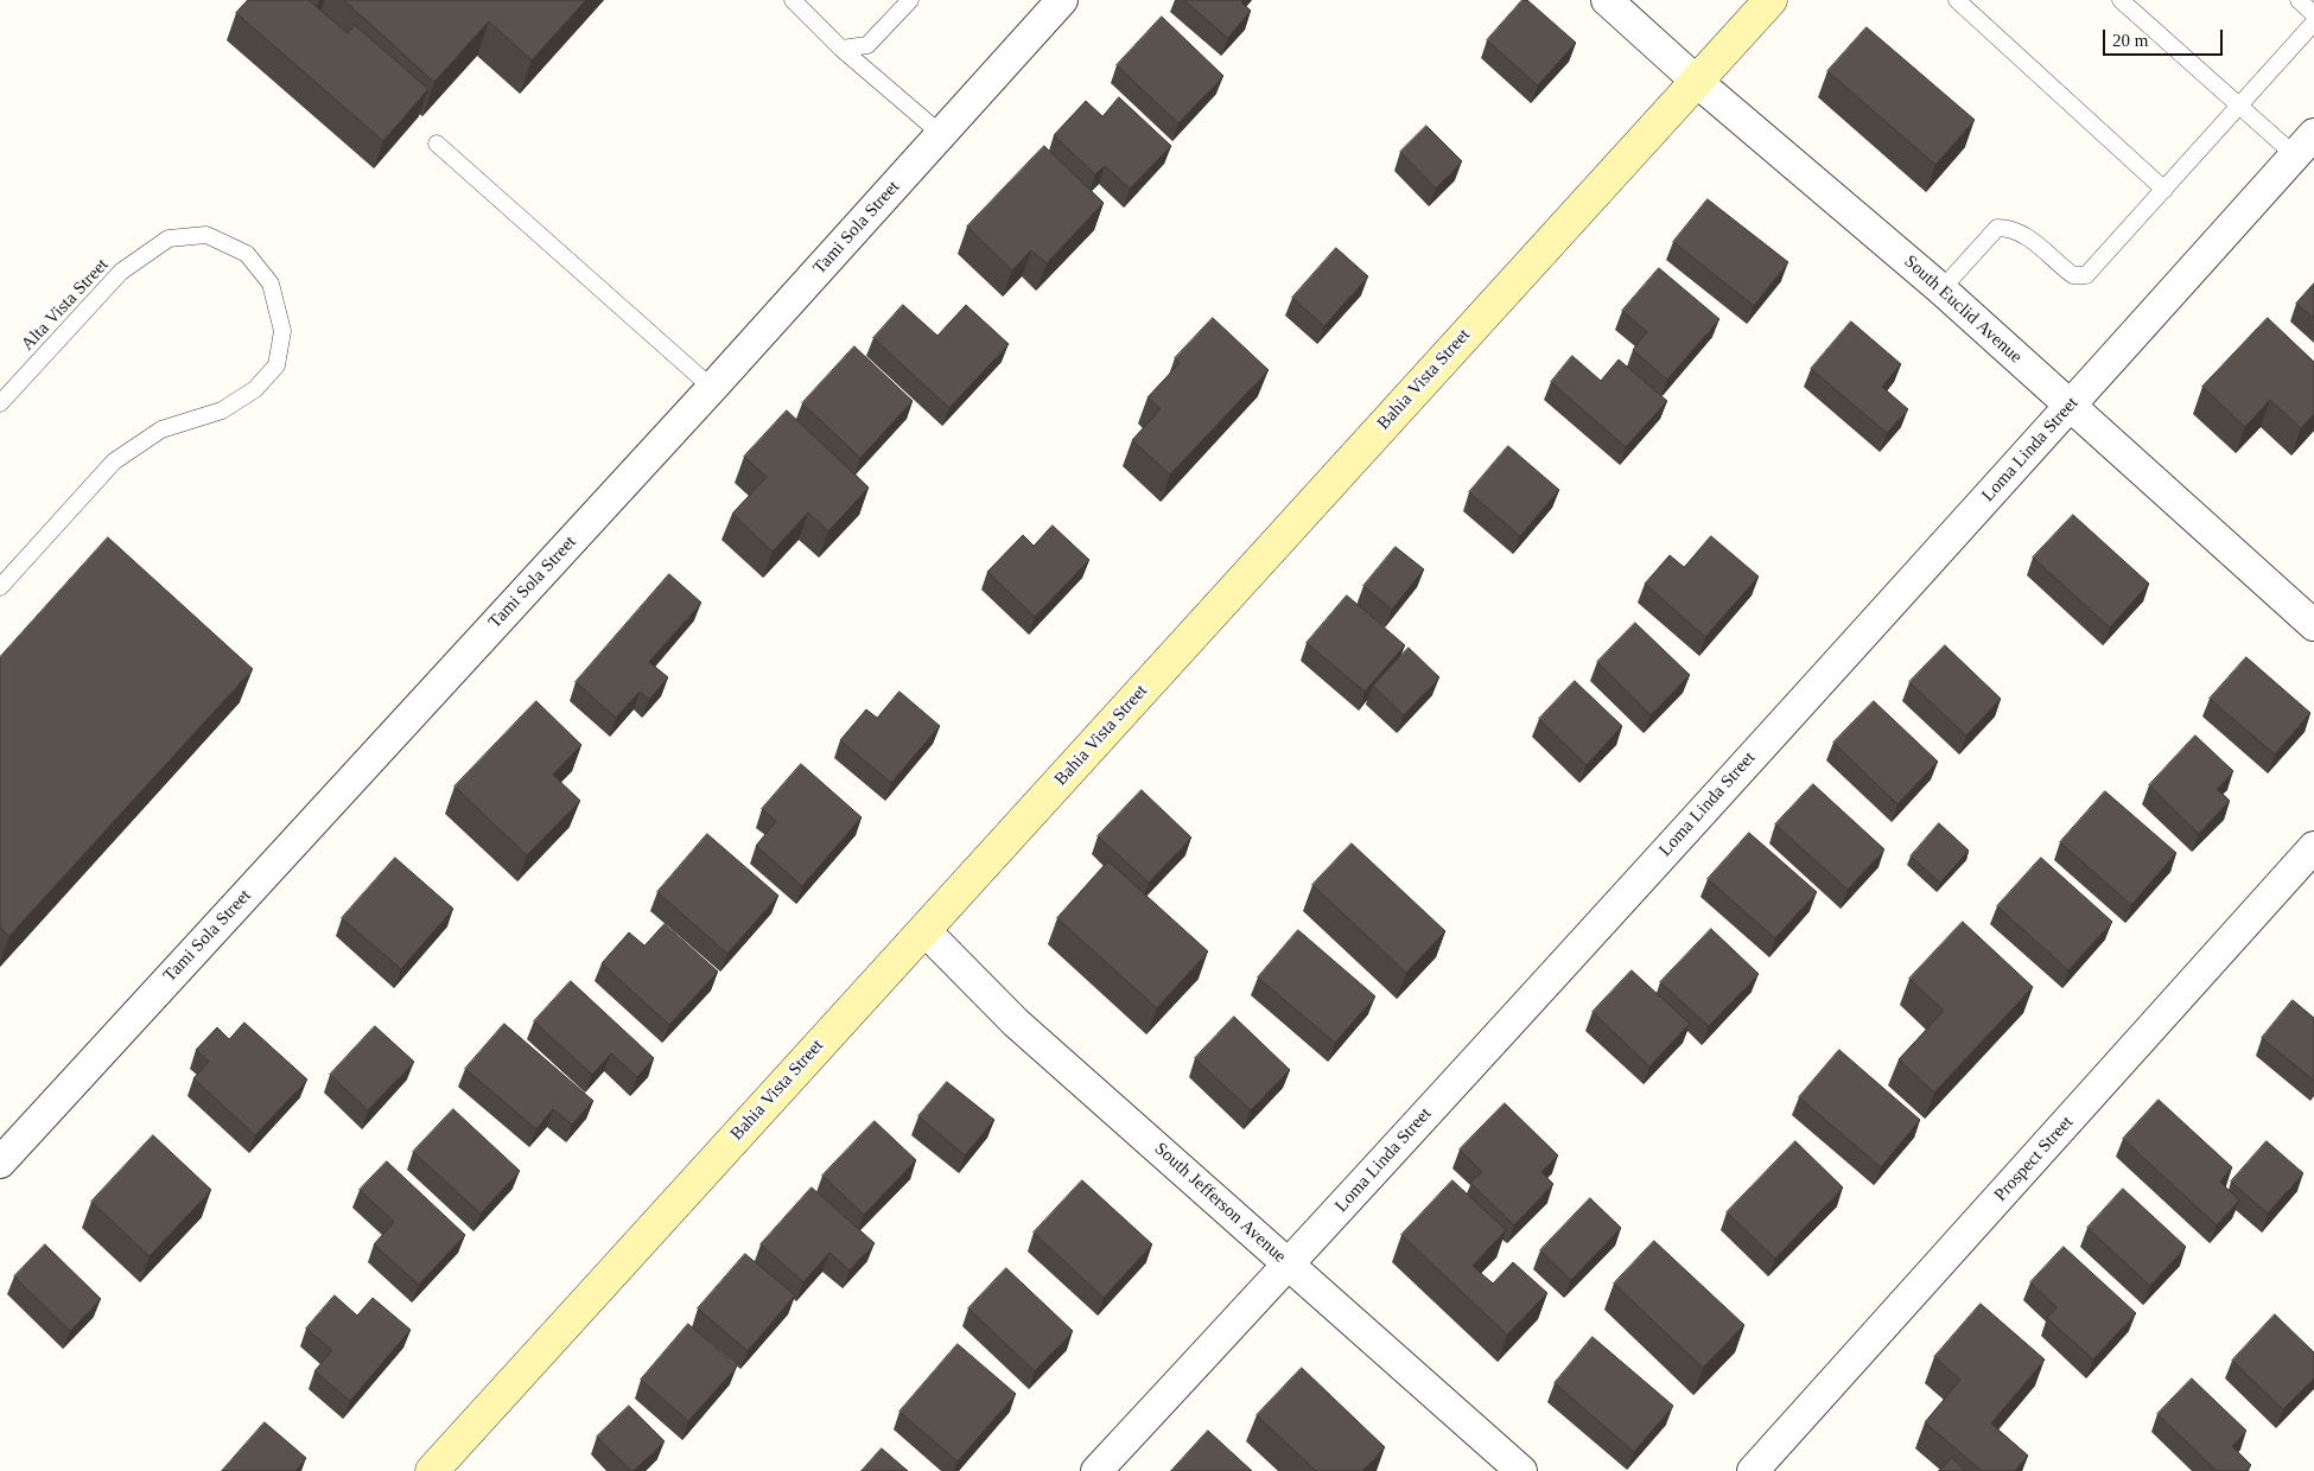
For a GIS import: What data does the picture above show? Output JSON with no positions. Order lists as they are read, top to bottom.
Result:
{
  "streets": {
    "street": [
      "Tami Sola Street",
      "South Euclid Avenue",
      "Bahia Vista Street",
      "Loma Linda Street",
      "Prospect Street",
      "South Jefferson Avenue"
    ],
    "lane": ["Alta Vista Street"]
  },
  "crossings": [
    ["South Euclid Avenue", "Bahia Vista Street"],
    ["South Euclid Avenue", "Loma Linda Street"],
    ["Bahia Vista Street", "South Jefferson Avenue"],
    ["Loma Linda Street", "South Jefferson Avenue"]
  ],
  "scale_bar": "20 m"
}
